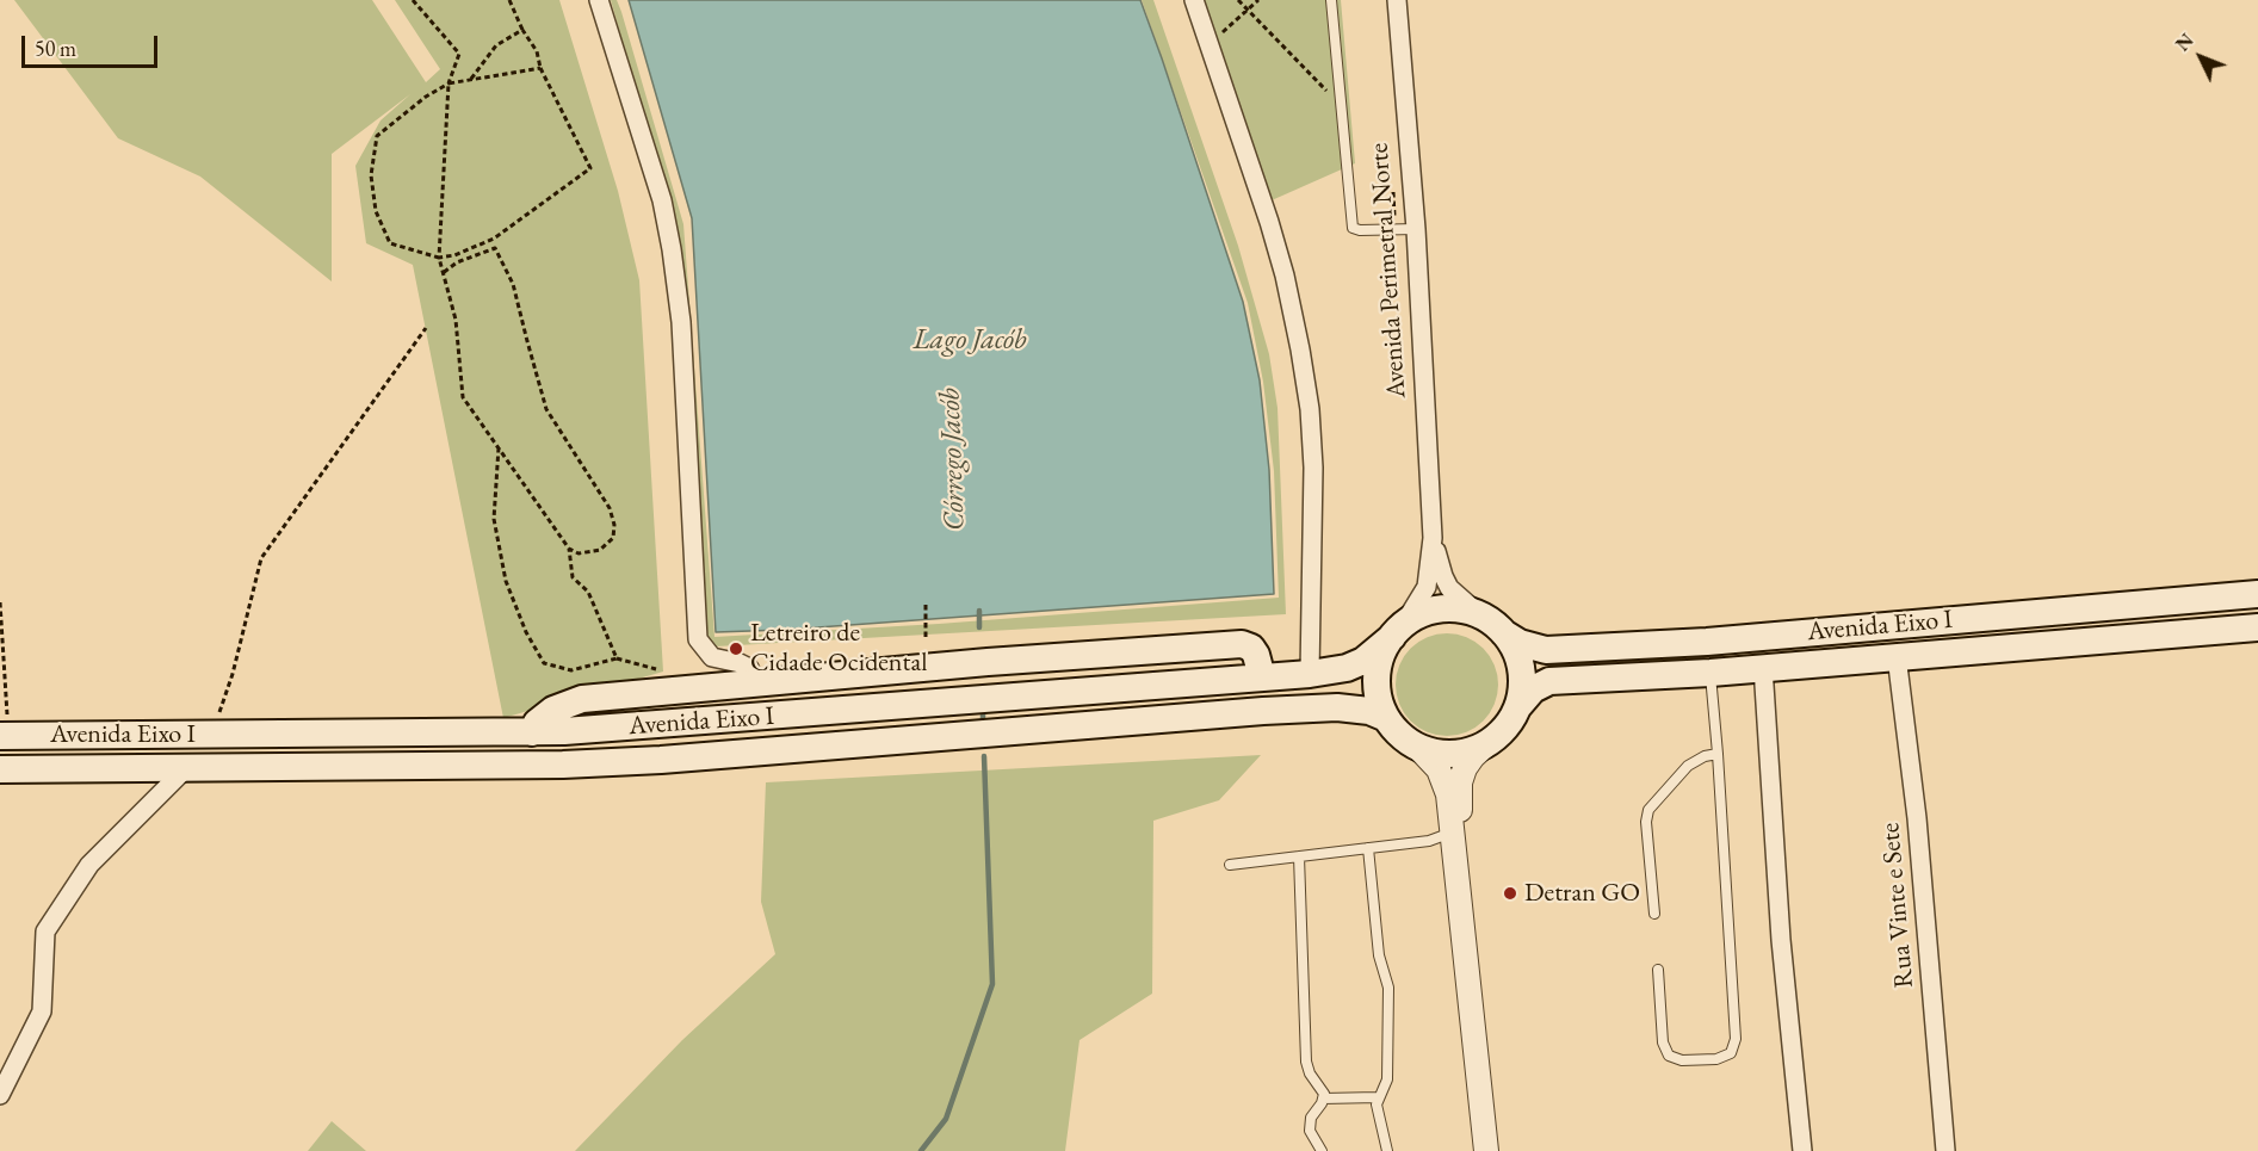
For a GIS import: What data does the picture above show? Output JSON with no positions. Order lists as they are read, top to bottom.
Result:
{
  "streets": {
    "main road": ["Avenida Eixo I"],
    "street": ["Avenida Perimetral Norte", "Rua Vinte e Sete"]
  },
  "crossings": [
    ["Avenida Perimetral Norte", "Avenida Eixo I"],
    ["Avenida Eixo I", "Rua Vinte e Sete"]
  ],
  "water": ["Lago Jacób", "Córrego Jacób"],
  "places": ["Letreiro de Cidade Ocidental", "Detran GO"],
  "scale_bar": "50 m",
  "north": "top left"
}
